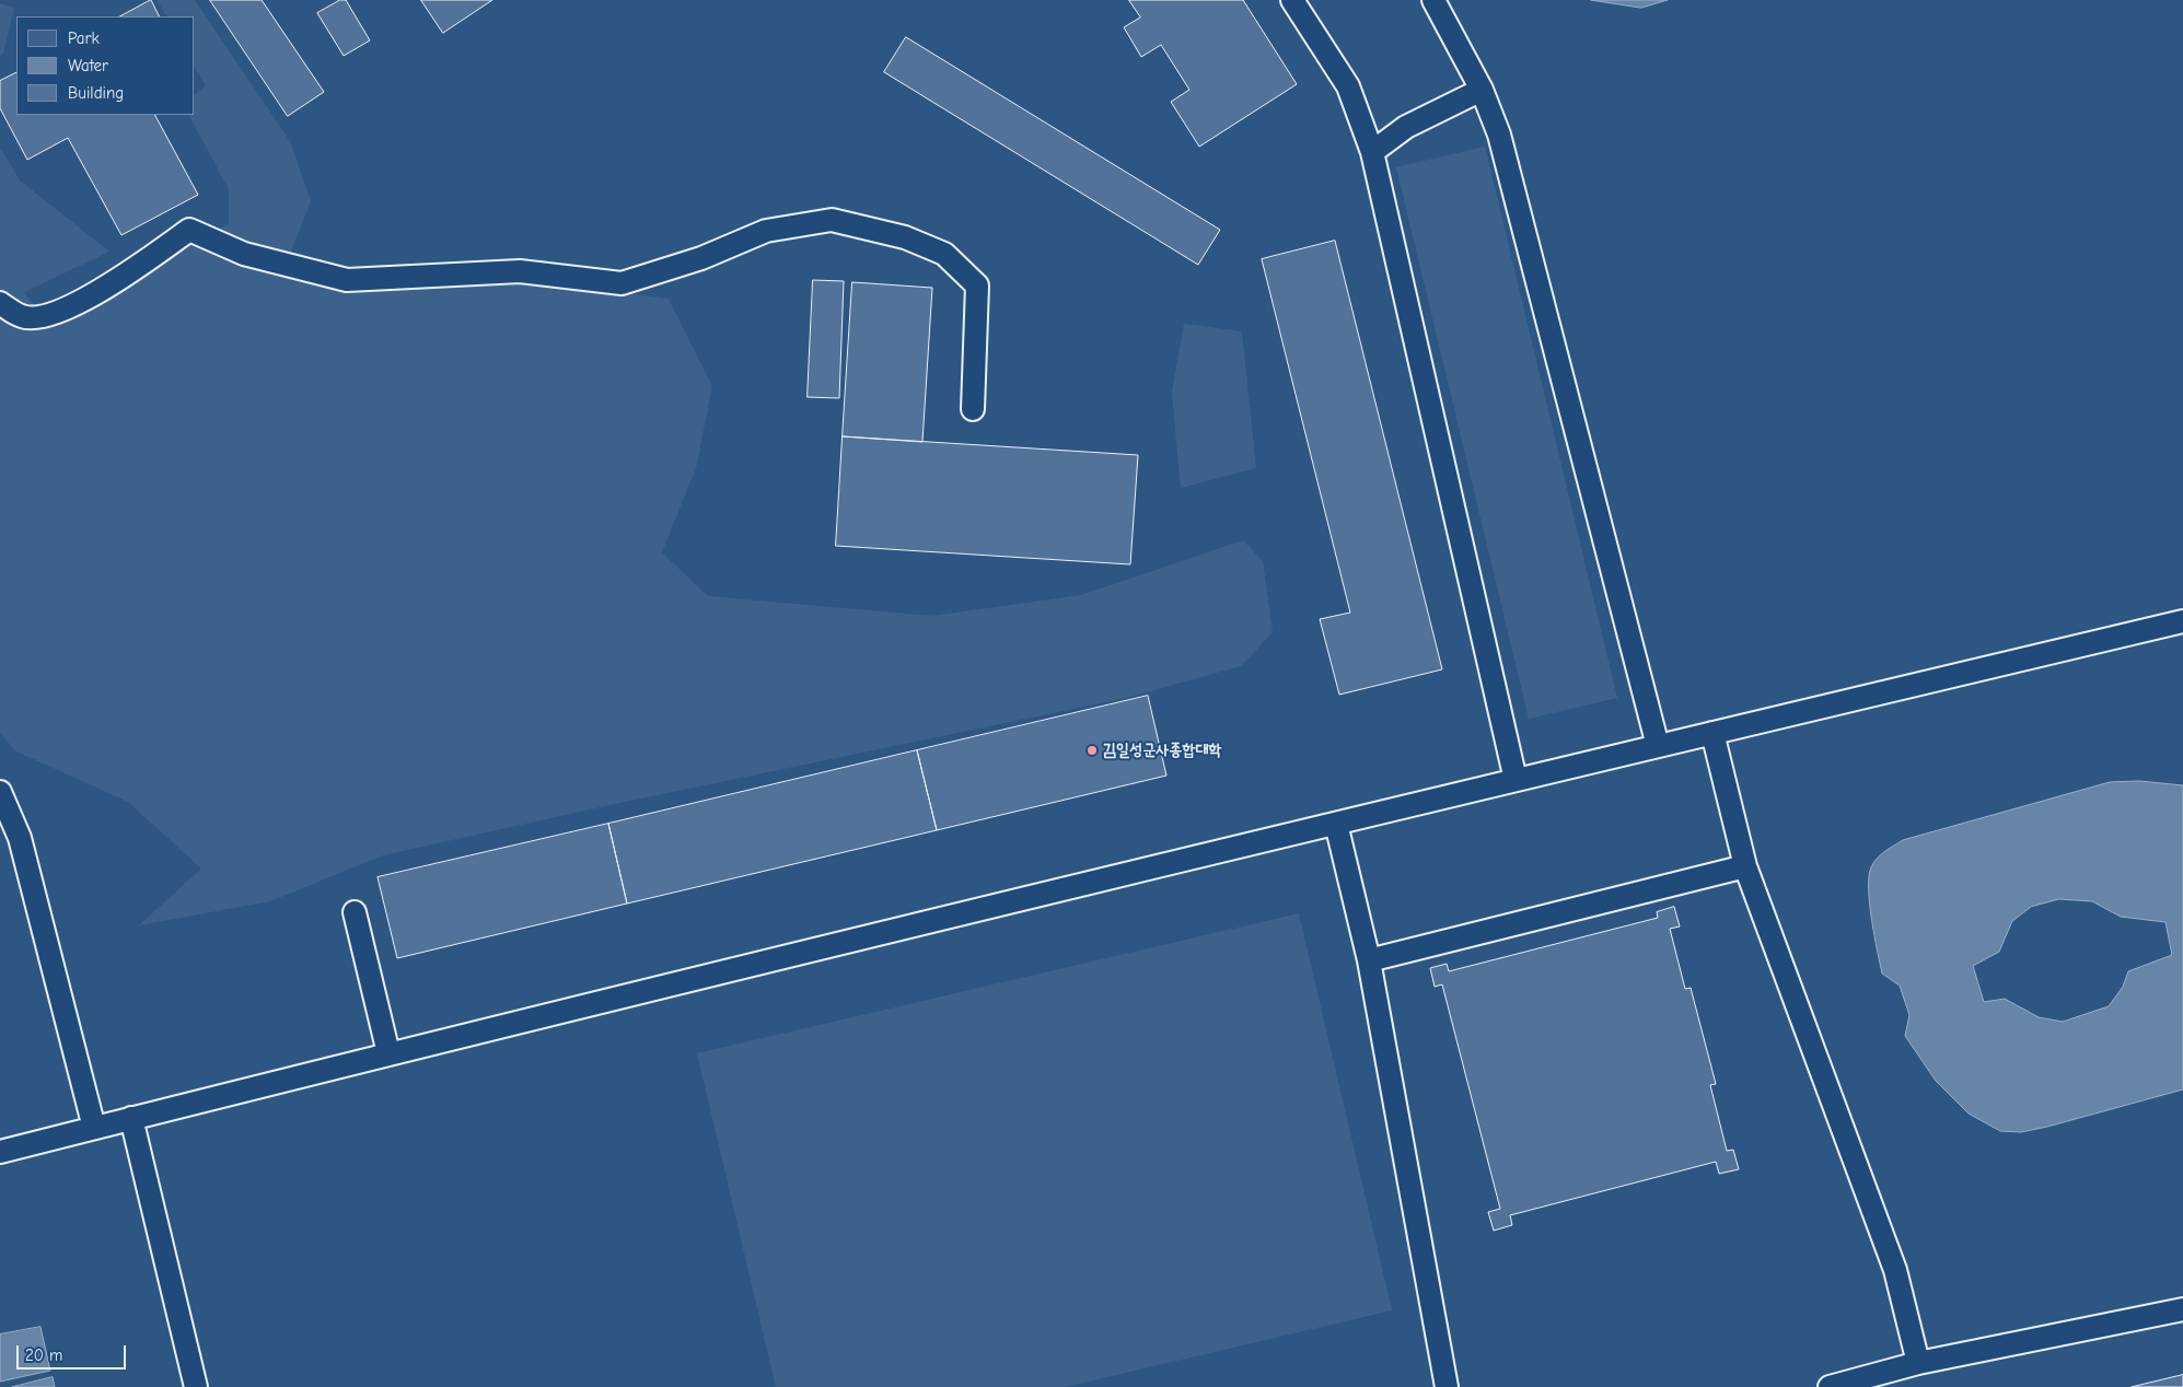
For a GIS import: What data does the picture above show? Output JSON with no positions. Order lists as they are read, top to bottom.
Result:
{
  "places": ["김일성군사종합대학"],
  "legend": ["Park", "Water", "Building"],
  "scale_bar": "20 m"
}
